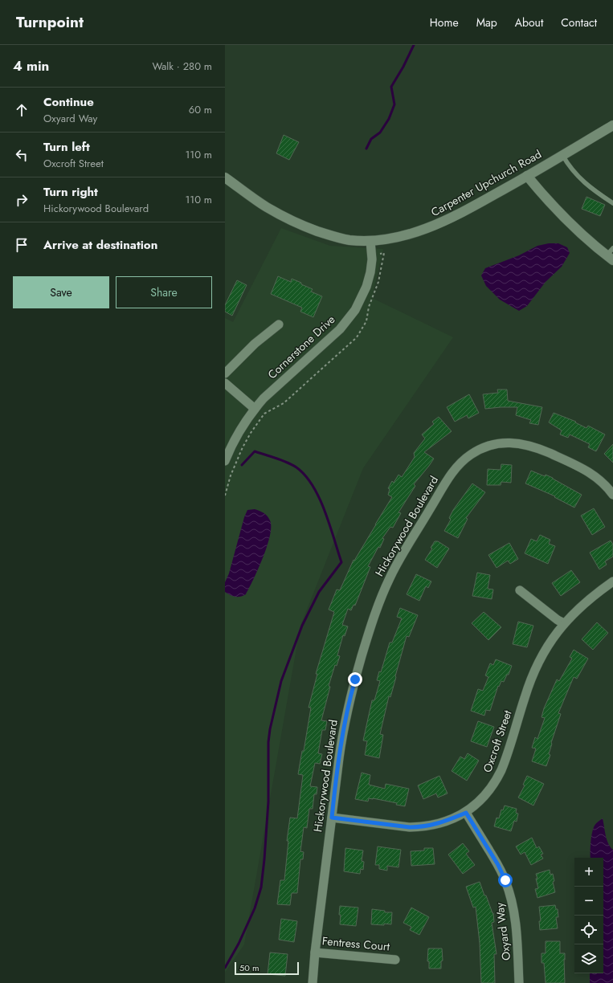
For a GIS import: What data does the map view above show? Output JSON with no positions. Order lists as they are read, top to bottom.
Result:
{
  "streets": {
    "street": [
      "Carpenter Upchurch Road",
      "Cornerstone Drive",
      "Hickorywood Boulevard",
      "Oxcroft Street",
      "Oxyard Way",
      "Fentress Court"
    ]
  },
  "crossings": [
    ["Carpenter Upchurch Road", "Cornerstone Drive"],
    ["Hickorywood Boulevard", "Oxcroft Street"],
    ["Hickorywood Boulevard", "Fentress Court"],
    ["Oxcroft Street", "Oxyard Way"]
  ],
  "scale_bar": "50 m",
  "page": {
    "header": "Turnpoint",
    "nav": [
      "Home",
      "Map",
      "About",
      "Contact"
    ],
    "heading": ["4 min", "Walk · 280 m"],
    "list": [
      ["Continue", "Oxyard Way", "60 m"],
      ["Turn left", "Oxcroft Street", "110 m"],
      ["Turn right", "Hickorywood Boulevard", "110 m"],
      "Arrive at destination"
    ],
    "buttons": ["Save", "Share"],
    "map_buttons": ["+", "−"],
    "scale": "50 m"
  }
}
